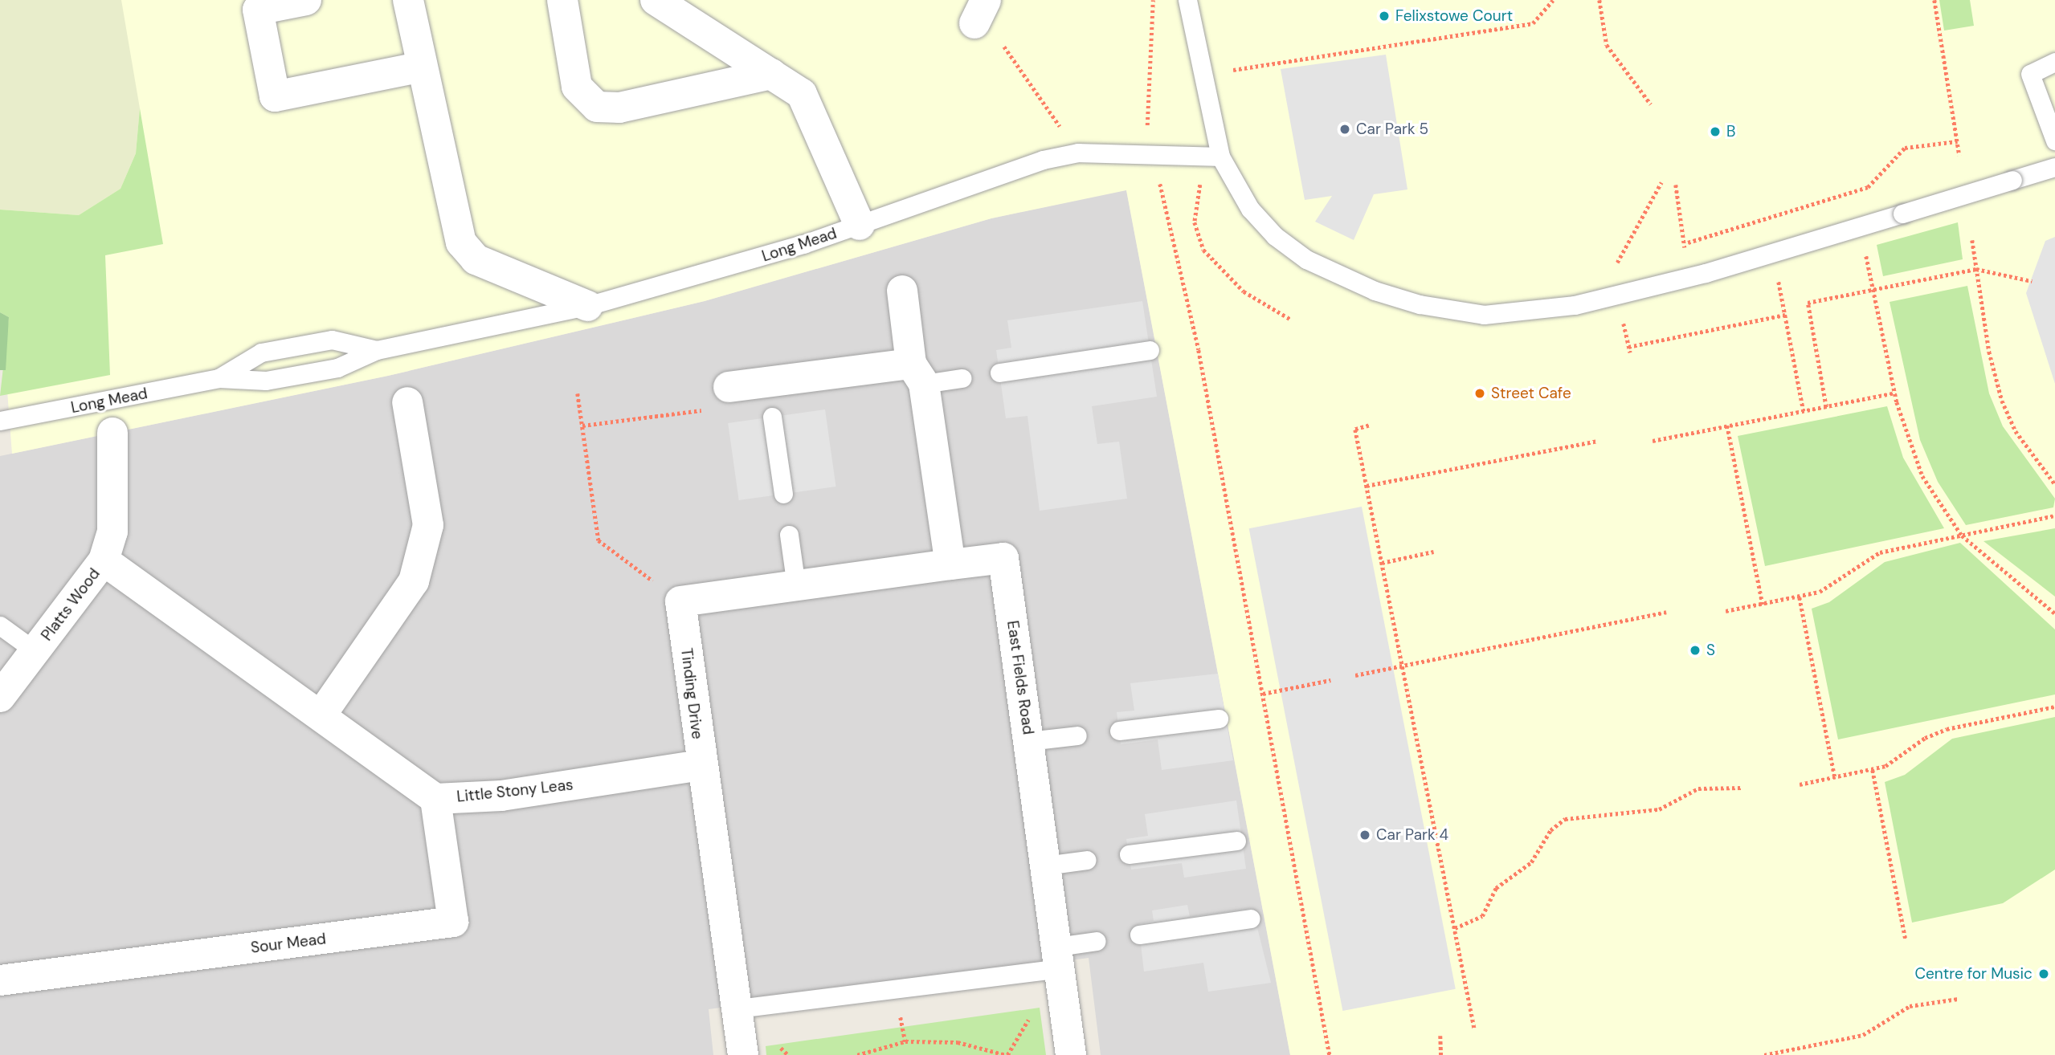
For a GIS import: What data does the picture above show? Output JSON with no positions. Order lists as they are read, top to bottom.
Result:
{
  "streets": {
    "street": [
      "Platts Wood",
      "East Fields Road",
      "Tinding Drive",
      "Little Stony Leas",
      "Sour Mead"
    ],
    "lane": ["Long Mead"]
  },
  "crossings": [
    ["Platts Wood", "Little Stony Leas"],
    ["Tinding Drive", "Little Stony Leas"],
    ["Little Stony Leas", "Sour Mead"]
  ],
  "places": [
    "Felixstowe Court",
    "Car Park 5",
    "B",
    "Street Cafe",
    "S",
    "Car Park 4",
    "Centre for Music"
  ]
}
